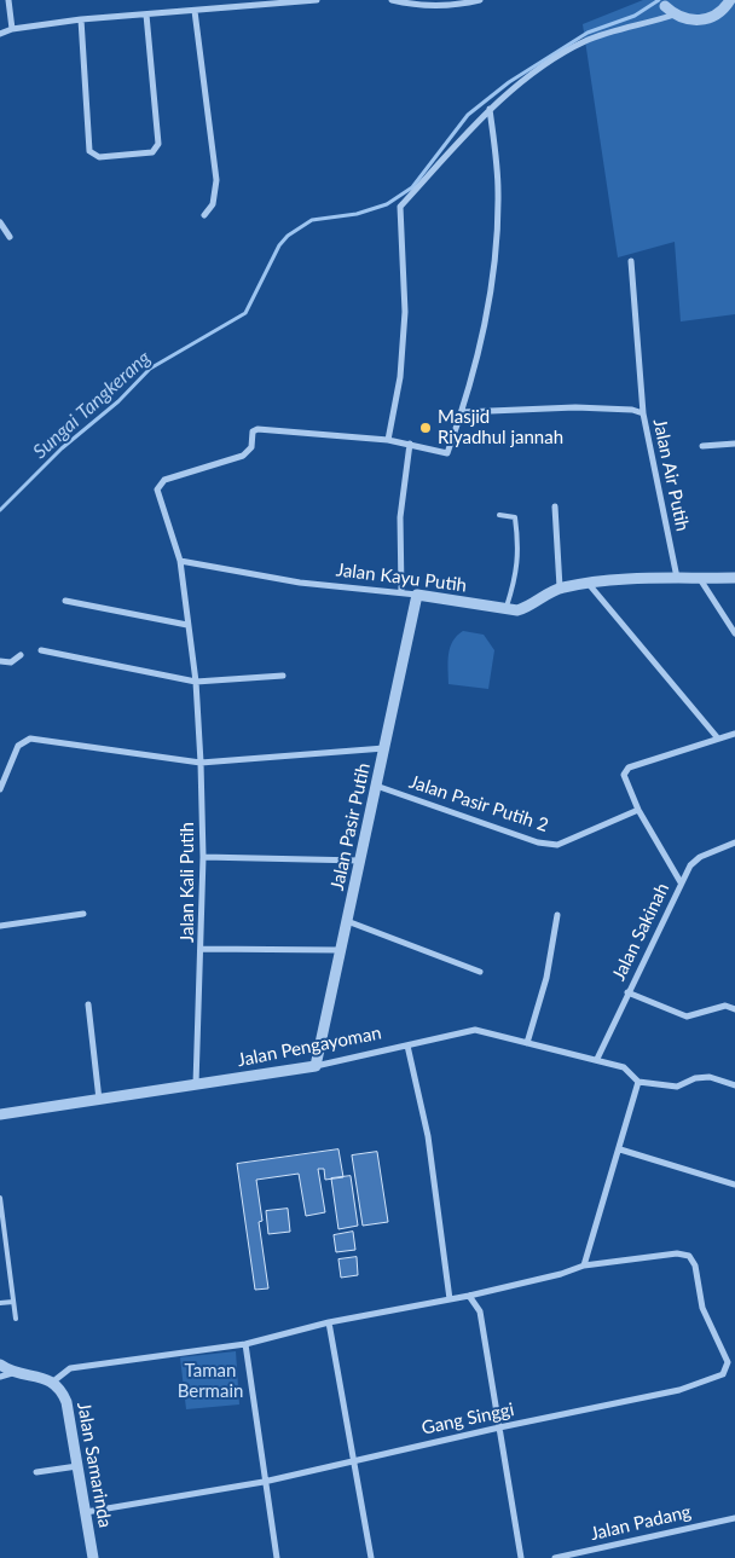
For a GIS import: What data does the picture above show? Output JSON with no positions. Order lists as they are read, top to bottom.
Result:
{
  "streets": {
    "street": [
      "Jalan Air Putih",
      "Jalan Kayu Putih",
      "Jalan Pasir Putih 2",
      "Jalan Pasir Putih",
      "Jalan Kali Putih",
      "Jalan Sakinah",
      "Jalan Pengayoman",
      "Gang Singgi",
      "Jalan Samarinda",
      "Jalan Padang"
    ]
  },
  "crossings": [
    ["Jalan Air Putih", "Jalan Kayu Putih"],
    ["Jalan Kayu Putih", "Jalan Pasir Putih"],
    ["Jalan Pasir Putih 2", "Jalan Pasir Putih"],
    ["Jalan Pasir Putih", "Jalan Pengayoman"],
    ["Jalan Kali Putih", "Jalan Pengayoman"],
    ["Gang Singgi", "Jalan Samarinda"]
  ],
  "water": ["Sungai Tangkerang"],
  "parks": ["Taman Bermain"],
  "places": ["Masjid Riyadhul jannah"]
}
